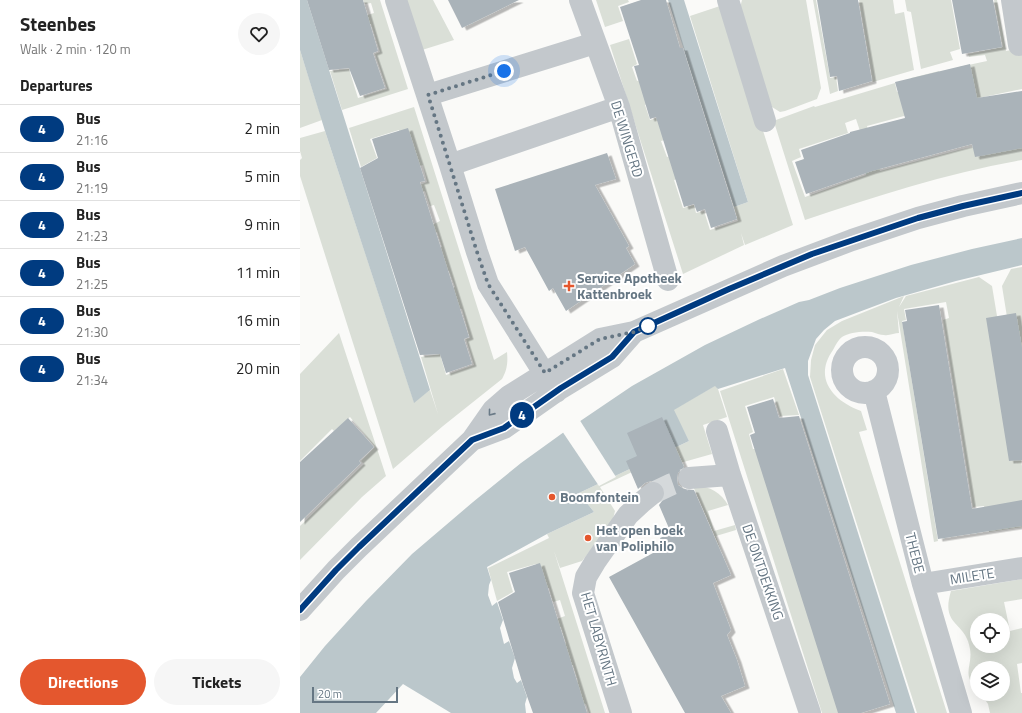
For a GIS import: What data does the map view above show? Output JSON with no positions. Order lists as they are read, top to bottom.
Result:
{
  "streets": {
    "street": [
      "DE WINGERD",
      "THEBE",
      "DE ONTDEKKING",
      "MILETE",
      "HET LABYRINTH"
    ]
  },
  "crossings": [
    ["THEBE", "MILETE"]
  ],
  "places": {
    "health": ["Service Apotheek Kattenbroek"],
    "other": ["Boomfontein", "Het open boek van Poliphilo"]
  },
  "lines": ["bus line 4"],
  "scale_bar": "20 m",
  "page": {
    "heading": [
      ["Steenbes", "Walk · 2 min · 120 m"],
      "Departures"
    ],
    "on_map": "4",
    "list": [
      {
        "mark": "4",
        "name": "Bus",
        "note": "21:16",
        "value": "2 min"
      },
      {
        "mark": "4",
        "name": "Bus",
        "note": "21:19",
        "value": "5 min"
      },
      {
        "mark": "4",
        "name": "Bus",
        "note": "21:23",
        "value": "9 min"
      },
      {
        "mark": "4",
        "name": "Bus",
        "note": "21:25",
        "value": "11 min"
      },
      {
        "mark": "4",
        "name": "Bus",
        "note": "21:30",
        "value": "16 min"
      },
      {
        "mark": "4",
        "name": "Bus",
        "note": "21:34",
        "value": "20 min"
      }
    ],
    "buttons": ["Directions", "Tickets"],
    "scale": "20 m"
  }
}
